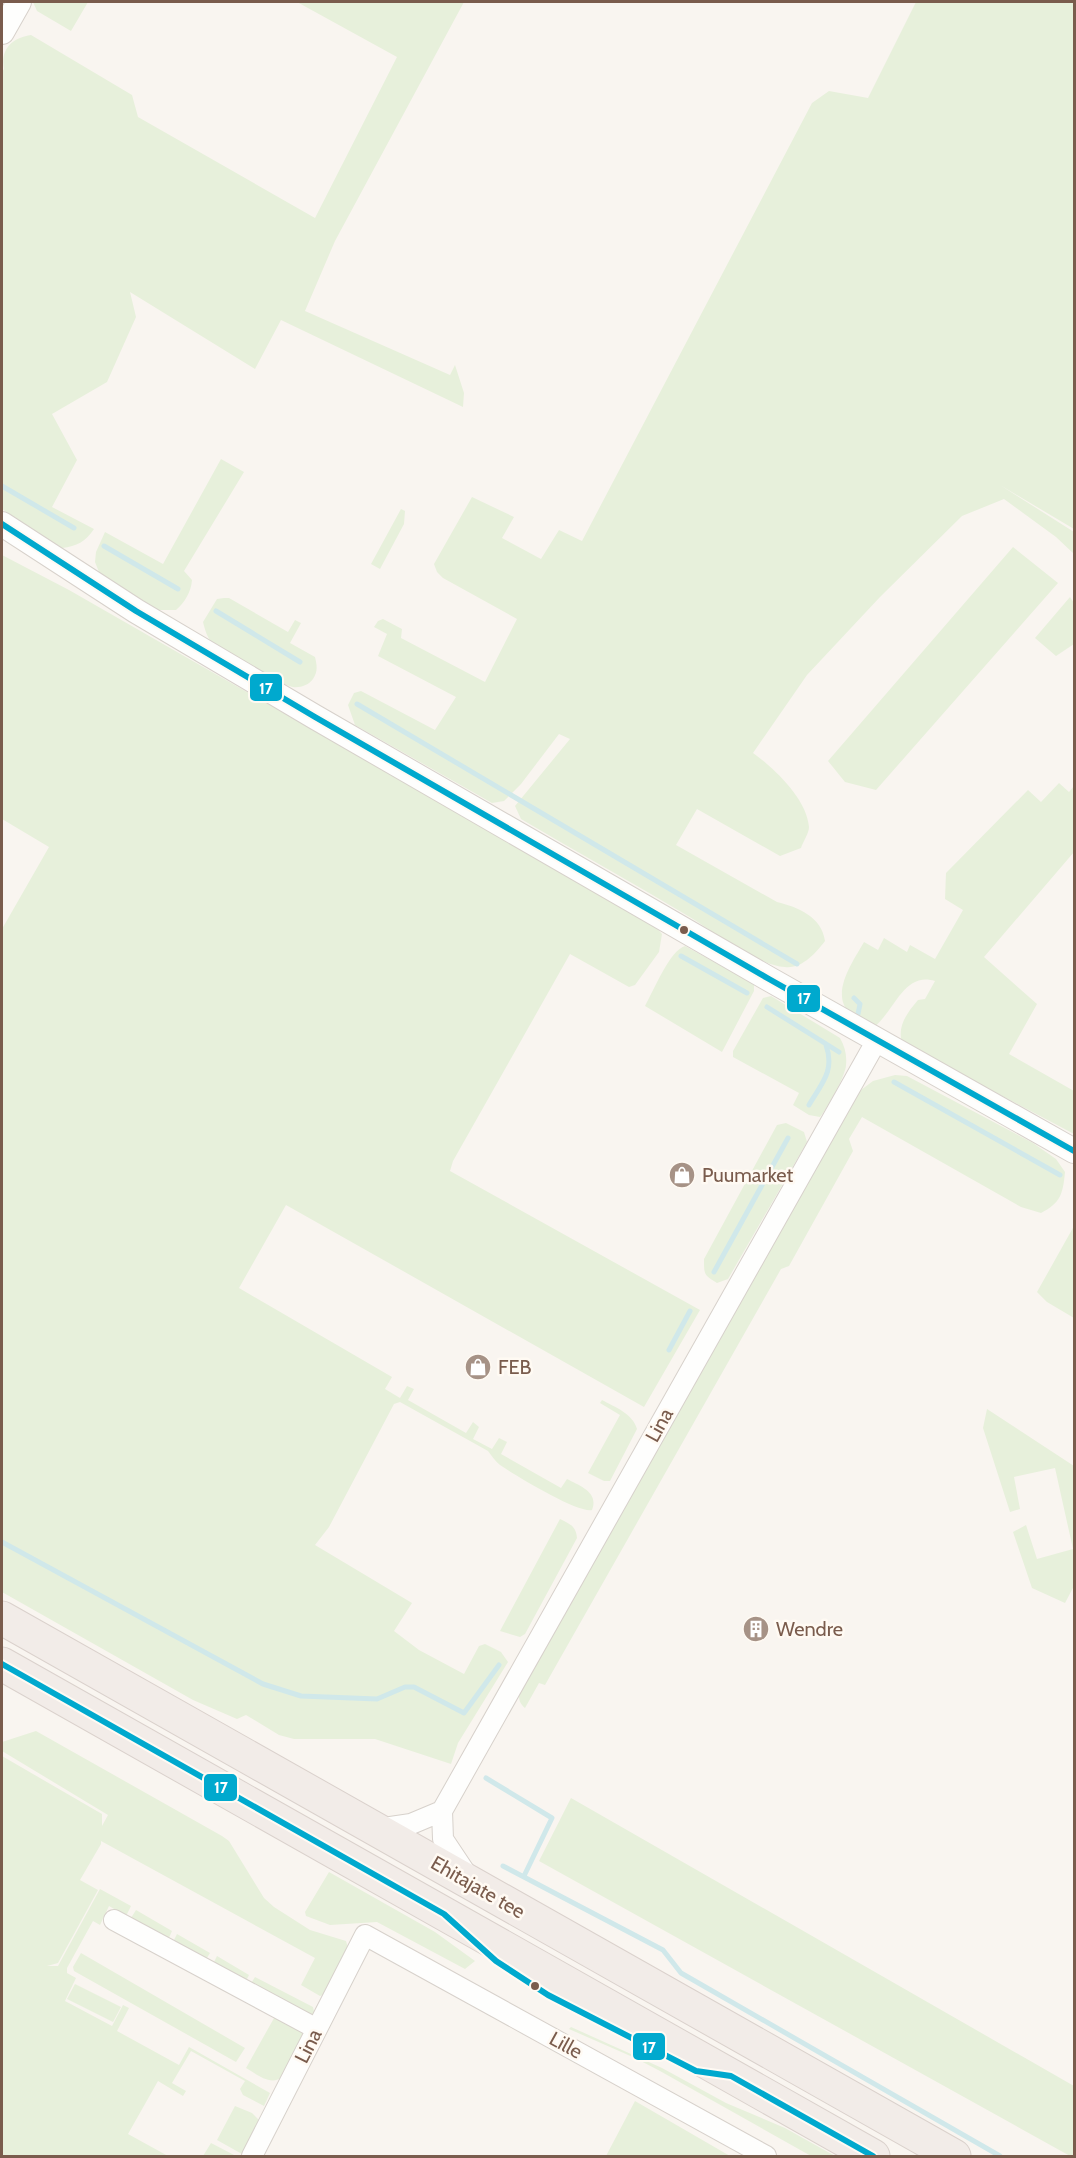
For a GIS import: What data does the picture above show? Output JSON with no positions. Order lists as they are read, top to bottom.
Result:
{
  "streets": {
    "highway": ["Ehitajate tee"],
    "street": ["Lina", "Lille"]
  },
  "crossings": [
    ["Lina", "Lille"]
  ],
  "places": {
    "shop": ["Puumarket", "FEB"],
    "building": ["Wendre"]
  },
  "lines": ["transit line 17"]
}
